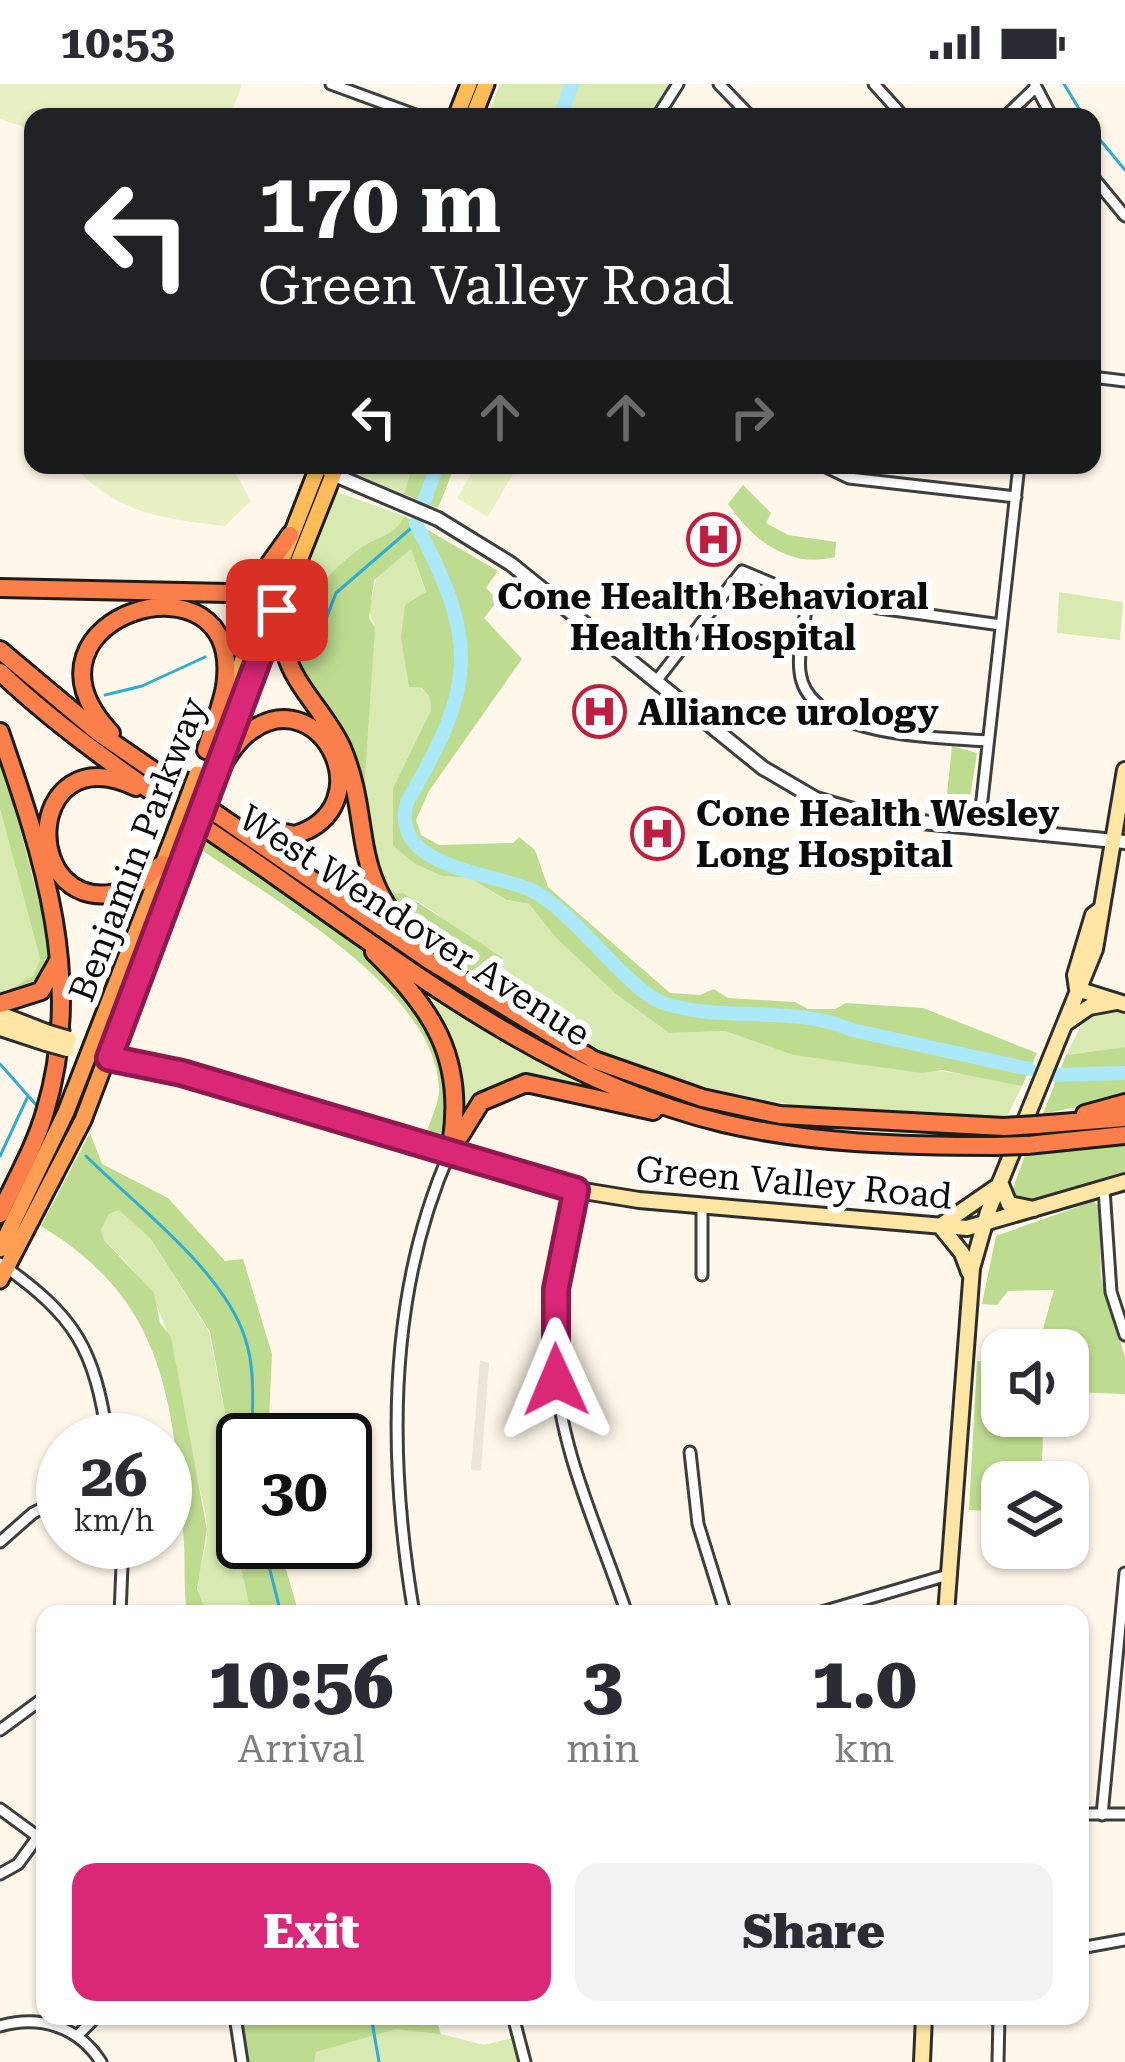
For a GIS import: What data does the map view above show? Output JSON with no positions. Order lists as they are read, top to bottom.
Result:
{
  "streets": {
    "highway": ["Benjamin Parkway", "West Wendover Avenue", "Green Valley Road"]
  },
  "crossings": [
    ["Benjamin Parkway", "Green Valley Road"]
  ],
  "places": {
    "hospital": ["Cone Health Behavioral Health Hospital", "Alliance urology", "Cone Health Wesley Long Hospital"]
  },
  "page": {
    "status": "10:53",
    "turn": ["170 m", "Green Valley Road"],
    "speed": "26 km/h",
    "limit": "30",
    "eta": [
      "10:56",
      "Arrival",
      "3",
      "min",
      "1.0",
      "km"
    ],
    "buttons": ["Exit", "Share"]
  }
}
